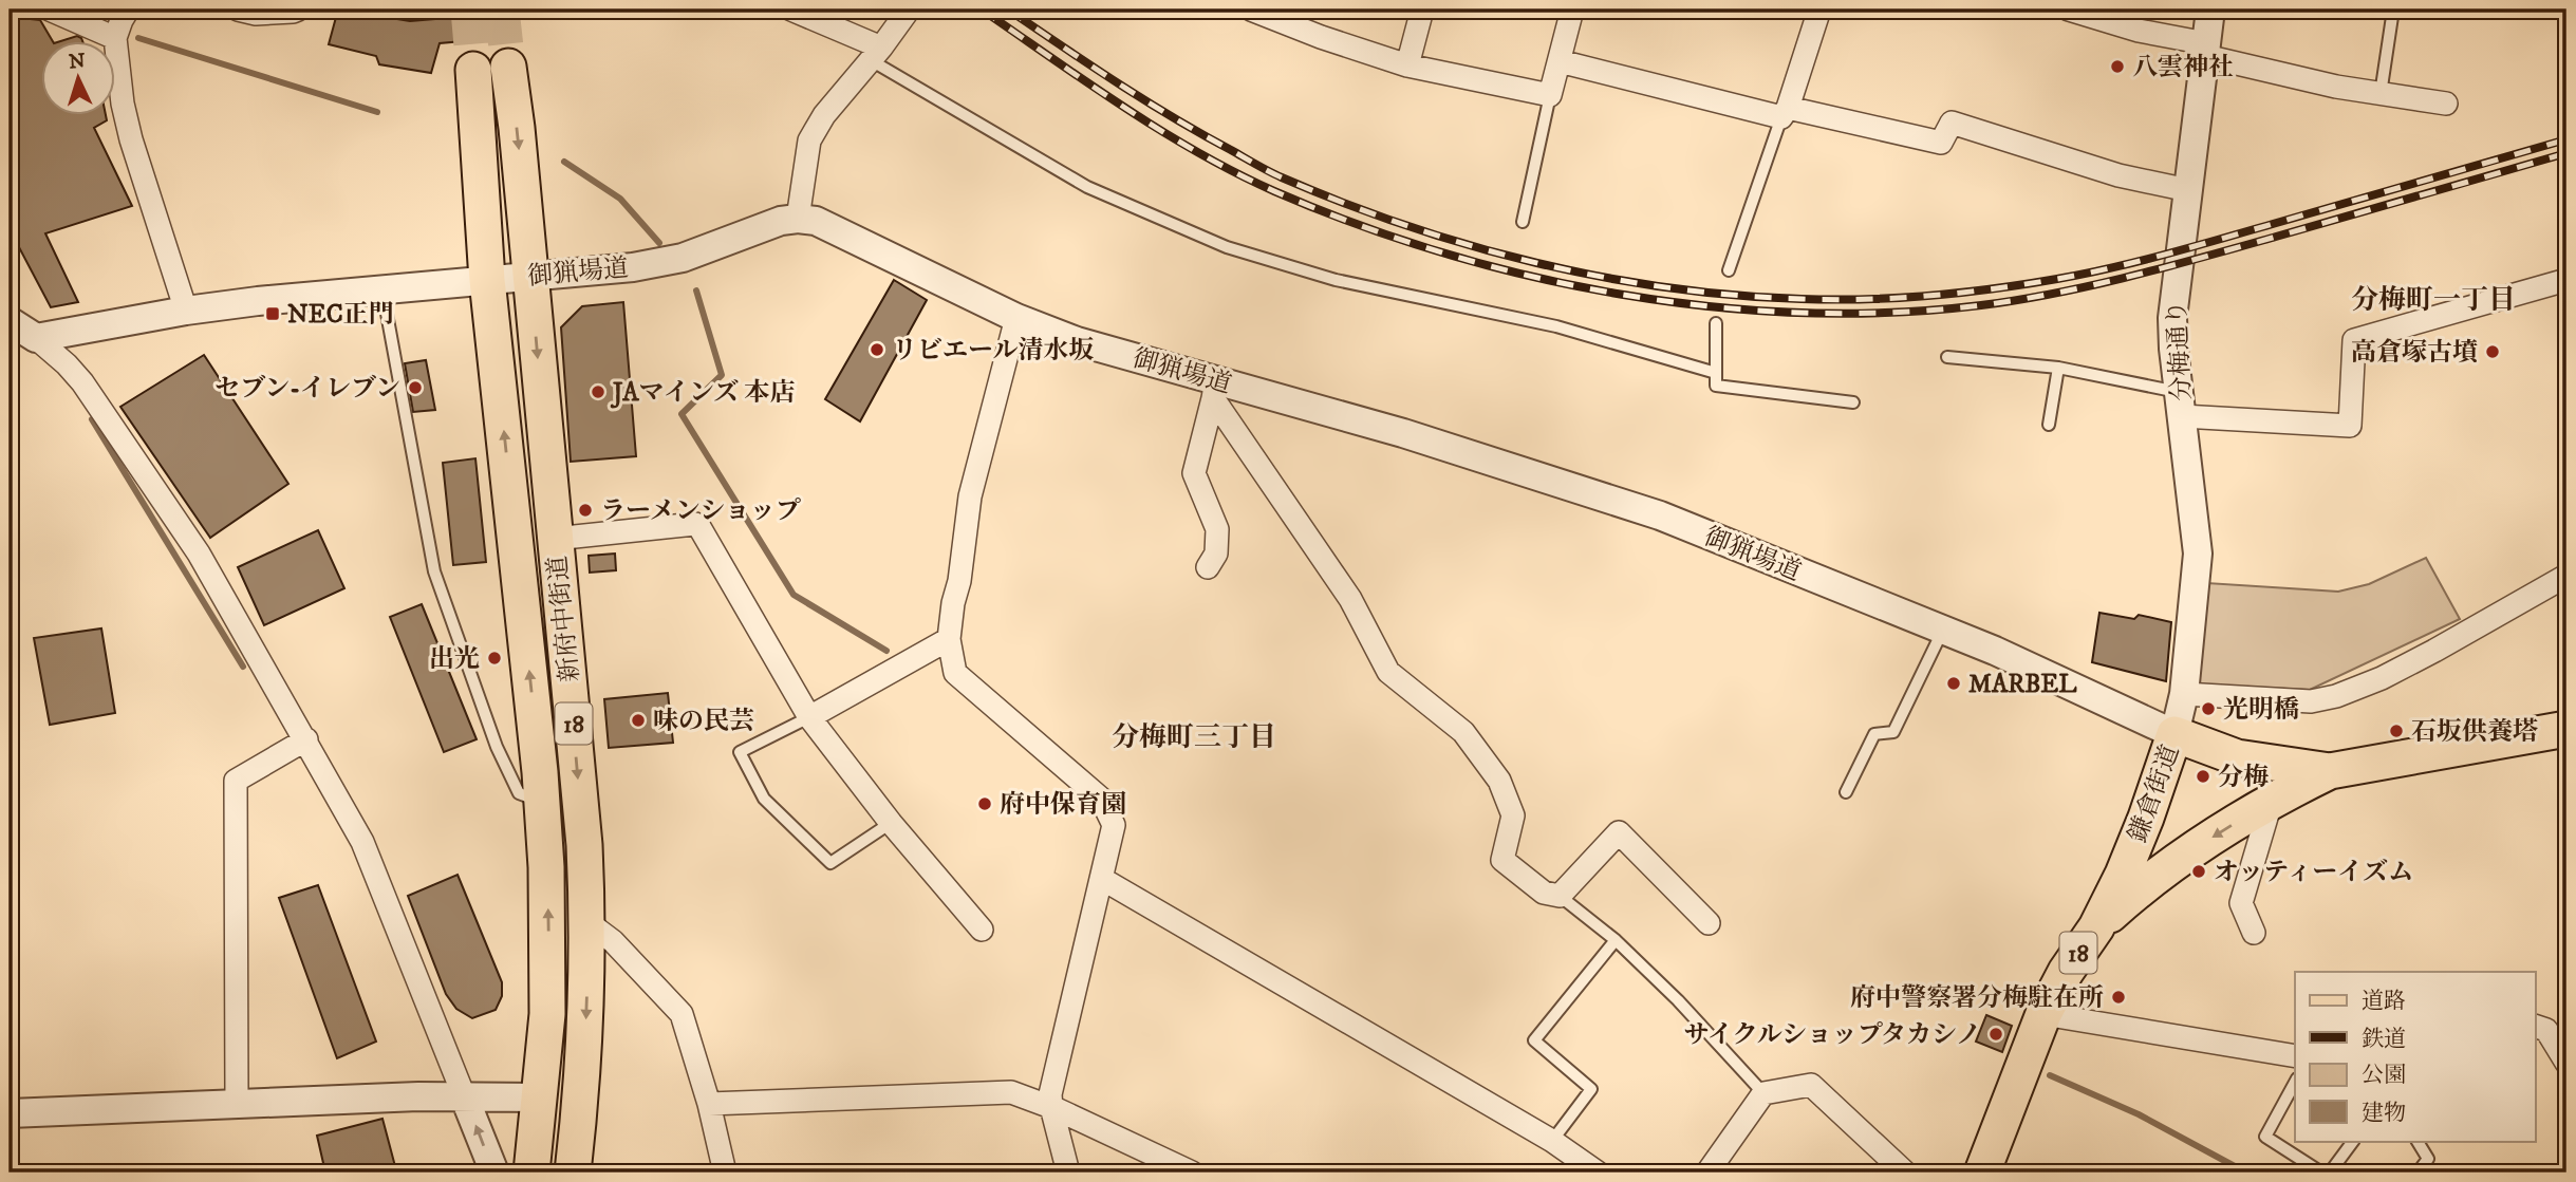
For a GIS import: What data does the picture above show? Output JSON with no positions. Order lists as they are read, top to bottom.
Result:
{
  "streets": {
    "main road": ["新府中街道", "18", "鎌倉街道"],
    "street": ["御猟場道", "分梅通り"]
  },
  "crossings": [
    ["御猟場道", "分梅通り"],
    ["御猟場道", "新府中街道"],
    ["御猟場道", "鎌倉街道"],
    ["分梅通り", "鎌倉街道"],
    ["18", "鎌倉街道"]
  ],
  "districts": ["分梅町一丁目", "分梅町三丁目"],
  "places": {
    "other": [
      "八雲神社",
      "リビエール清水坂",
      "高倉塚古墳",
      "セブン-イレブン",
      "JAマインズ 本店",
      "ラーメンショップ",
      "出光",
      "MARBEL",
      "光明橋",
      "味の民芸",
      "石坂供養塔",
      "分梅",
      "府中保育園",
      "オッティーイズム",
      "府中警察署分梅駐在所",
      "サイクルショップタカシノ"
    ],
    "transit": ["NEC正門"]
  },
  "legend": [
    "道路",
    "鉄道",
    "公園",
    "建物"
  ],
  "north": "top"
}
